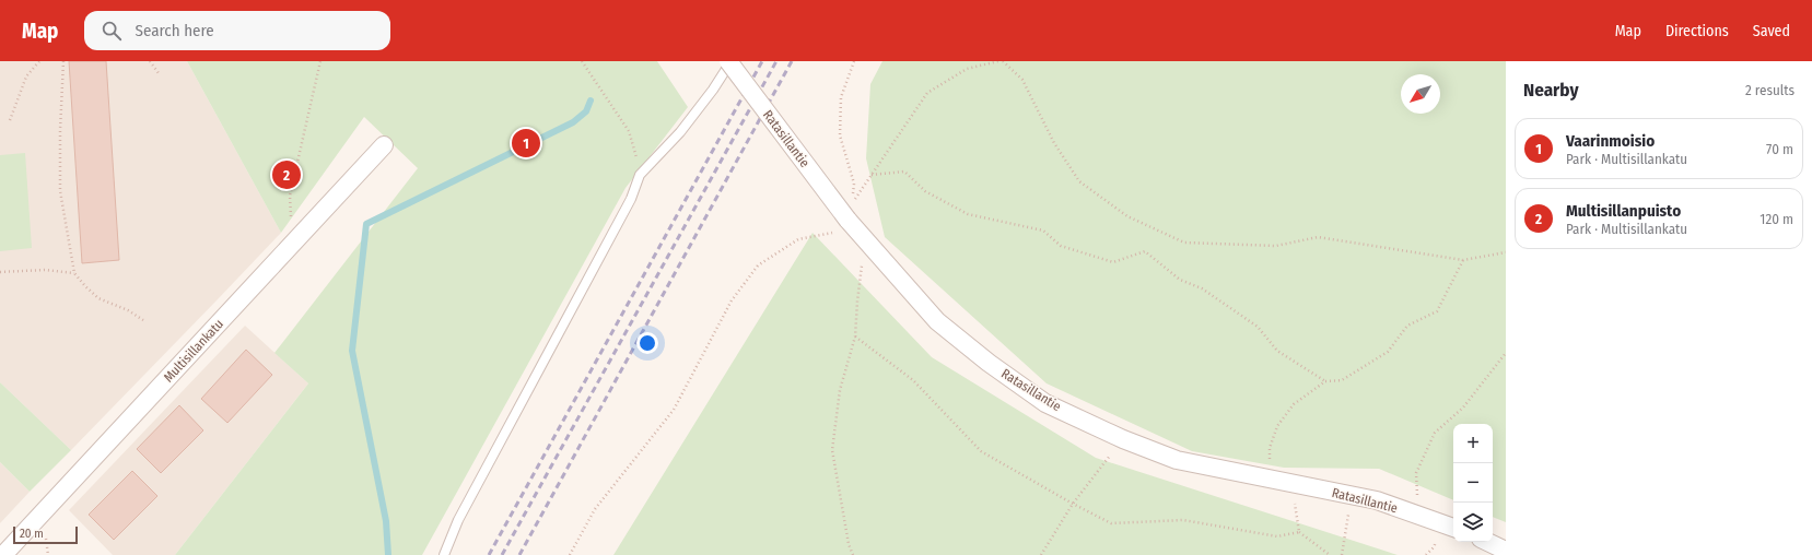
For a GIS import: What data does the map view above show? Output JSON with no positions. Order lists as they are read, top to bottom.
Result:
{
  "streets": {
    "street": ["Ratasillantie", "Multisillankatu"]
  },
  "scale_bar": "20 m",
  "north": "bottom left",
  "page": {
    "header": "Map",
    "search": "Search here",
    "nav": ["Map", "Directions", "Saved"],
    "heading": ["Nearby", "2 results"],
    "list": [
      {
        "mark": "1",
        "name": "Vaarinmoisio",
        "note": "Park · Multisillankatu",
        "value": "70 m"
      },
      {
        "mark": "2",
        "name": "Multisillanpuisto",
        "note": "Park · Multisillankatu",
        "value": "120 m"
      }
    ],
    "pins": ["1", "2"],
    "map_buttons": ["+", "−"],
    "scale": "20 m"
  }
}
